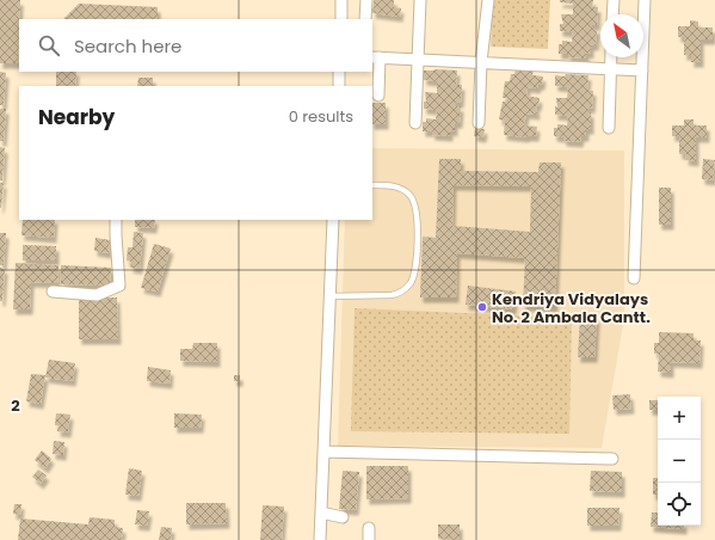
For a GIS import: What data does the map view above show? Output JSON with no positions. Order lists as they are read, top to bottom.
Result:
{
  "places": ["Kendriya Vidyalays No. 2 Ambala Cantt."],
  "north": "top left",
  "page": {
    "search": "Search here",
    "heading": ["Nearby", "0 results"],
    "map_buttons": ["+", "−"]
  },
  "grid": {
    "rows": ["2"]
  }
}
